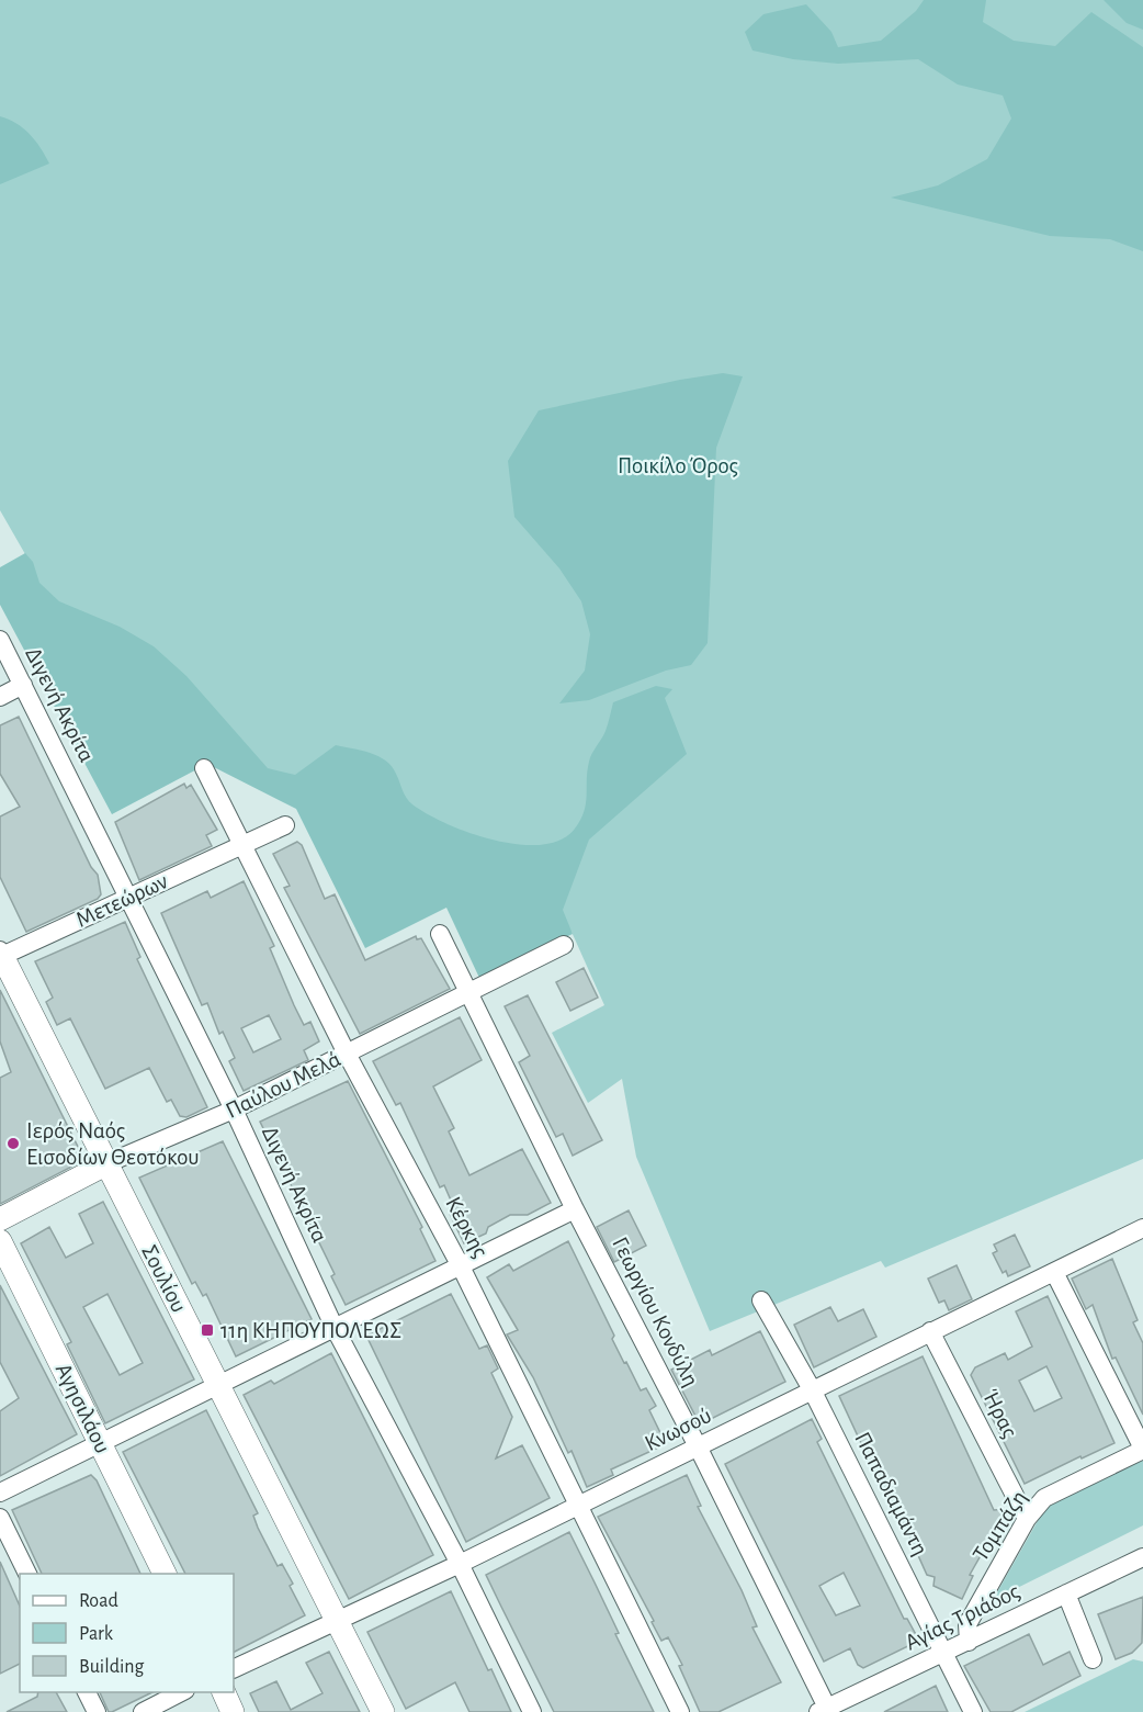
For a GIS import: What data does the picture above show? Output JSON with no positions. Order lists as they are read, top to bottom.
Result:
{
  "streets": {
    "street": [
      "Διγενή Ακρίτα",
      "Μετεώρων",
      "Παύλου Μελά",
      "Κέρκης",
      "Σουλίου",
      "Γεωργίου Κονδύλη",
      "Αγησιλάου",
      "Ήρας",
      "Κνωσού",
      "Παπαδιαμάντη",
      "Τομπάζη",
      "Αγίας Τριάδος"
    ]
  },
  "crossings": [
    ["Διγενή Ακρίτα", "Μετεώρων"],
    ["Διγενή Ακρίτα", "Παύλου Μελά"],
    ["Διγενή Ακρίτα", "Κνωσού"],
    ["Μετεώρων", "Κέρκης"],
    ["Μετεώρων", "Σουλίου"],
    ["Παύλου Μελά", "Κέρκης"],
    ["Παύλου Μελά", "Σουλίου"],
    ["Παύλου Μελά", "Γεωργίου Κονδύλη"],
    ["Κέρκης", "Κνωσού"],
    ["Σουλίου", "Κνωσού"],
    ["Γεωργίου Κονδύλη", "Κνωσού"],
    ["Γεωργίου Κονδύλη", "Αγίας Τριάδος"],
    ["Ήρας", "Κνωσού"],
    ["Ήρας", "Τομπάζη"],
    ["Κνωσού", "Παπαδιαμάντη"],
    ["Παπαδιαμάντη", "Αγίας Τριάδος"],
    ["Τομπάζη", "Αγίας Τριάδος"]
  ],
  "parks": ["Ποικίλο Όρος"],
  "places": {
    "other": ["Ιερός Ναός Εισοδίων Θεοτόκου"],
    "transit": ["11η ΚΗΠΟΥΠΟΛΕΩΣ"]
  },
  "legend": ["Road", "Park", "Building"]
}
